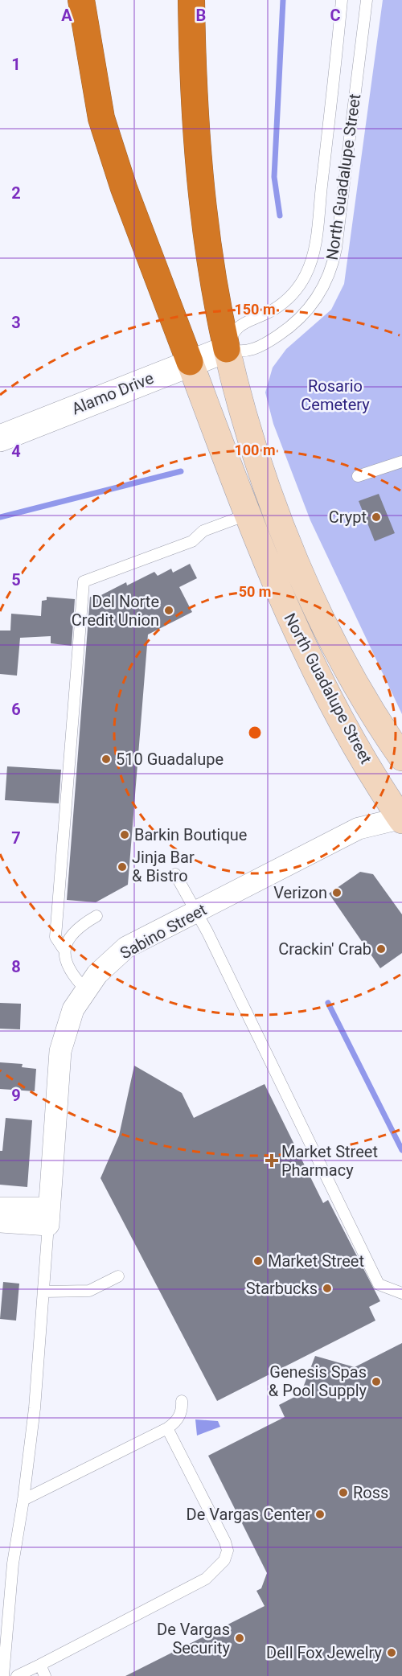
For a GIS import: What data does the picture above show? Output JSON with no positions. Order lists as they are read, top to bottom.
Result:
{
  "streets": {
    "main road": ["North Guadalupe Street"],
    "street": ["Alamo Drive", "Sabino Street"]
  },
  "crossings": [
    ["North Guadalupe Street", "Alamo Drive"],
    ["North Guadalupe Street", "Sabino Street"]
  ],
  "parks": ["Rosario Cemetery"],
  "places": {
    "other": [
      "Crypt",
      "Del Norte Credit Union",
      "510 Guadalupe",
      "Barkin Boutique",
      "Jinja Bar & Bistro",
      "Verizon",
      "Crackin' Crab",
      "Market Street",
      "Starbucks",
      "Genesis Spas & Pool Supply",
      "Ross",
      "De Vargas Center",
      "De Vargas Security",
      "Dell Fox Jewelry"
    ],
    "health": ["Market Street Pharmacy"]
  },
  "grid": {
    "columns": ["A", "B", "C"],
    "rows": [
      "1",
      "2",
      "3",
      "4",
      "5",
      "6",
      "7",
      "8",
      "9"
    ]
  },
  "rings": ["150 m", "100 m", "50 m"]
}
